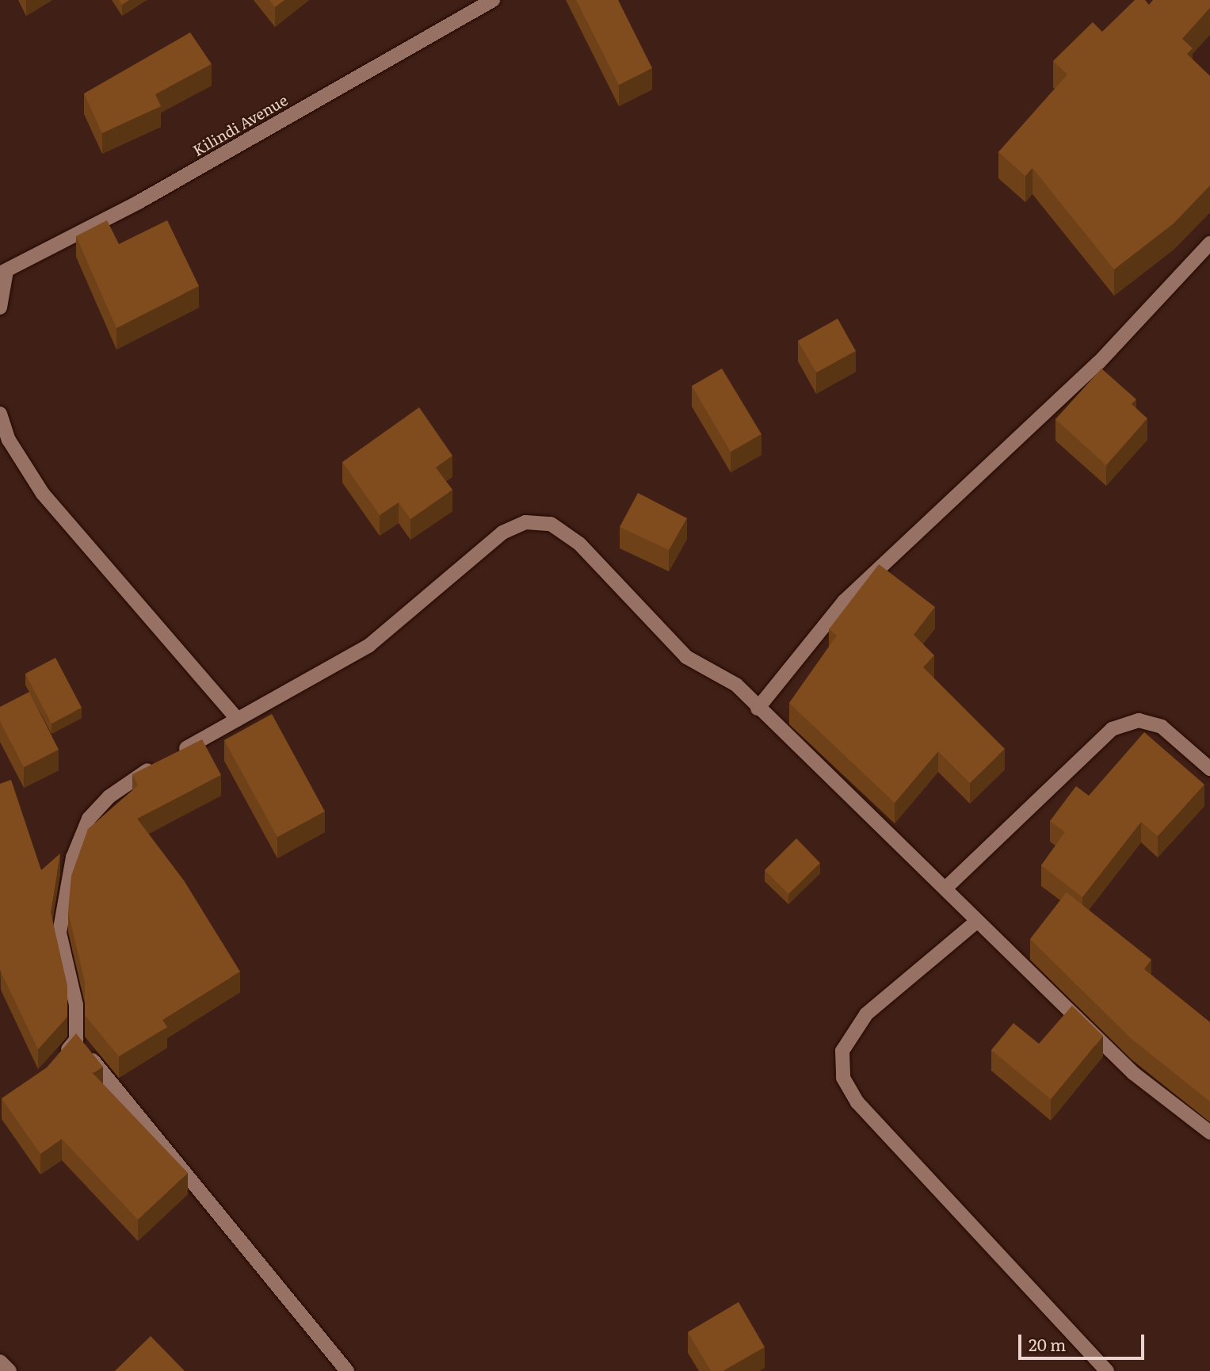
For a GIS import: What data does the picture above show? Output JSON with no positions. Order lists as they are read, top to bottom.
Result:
{
  "streets": {
    "street": ["Kilindi Avenue"]
  },
  "scale_bar": "20 m"
}
